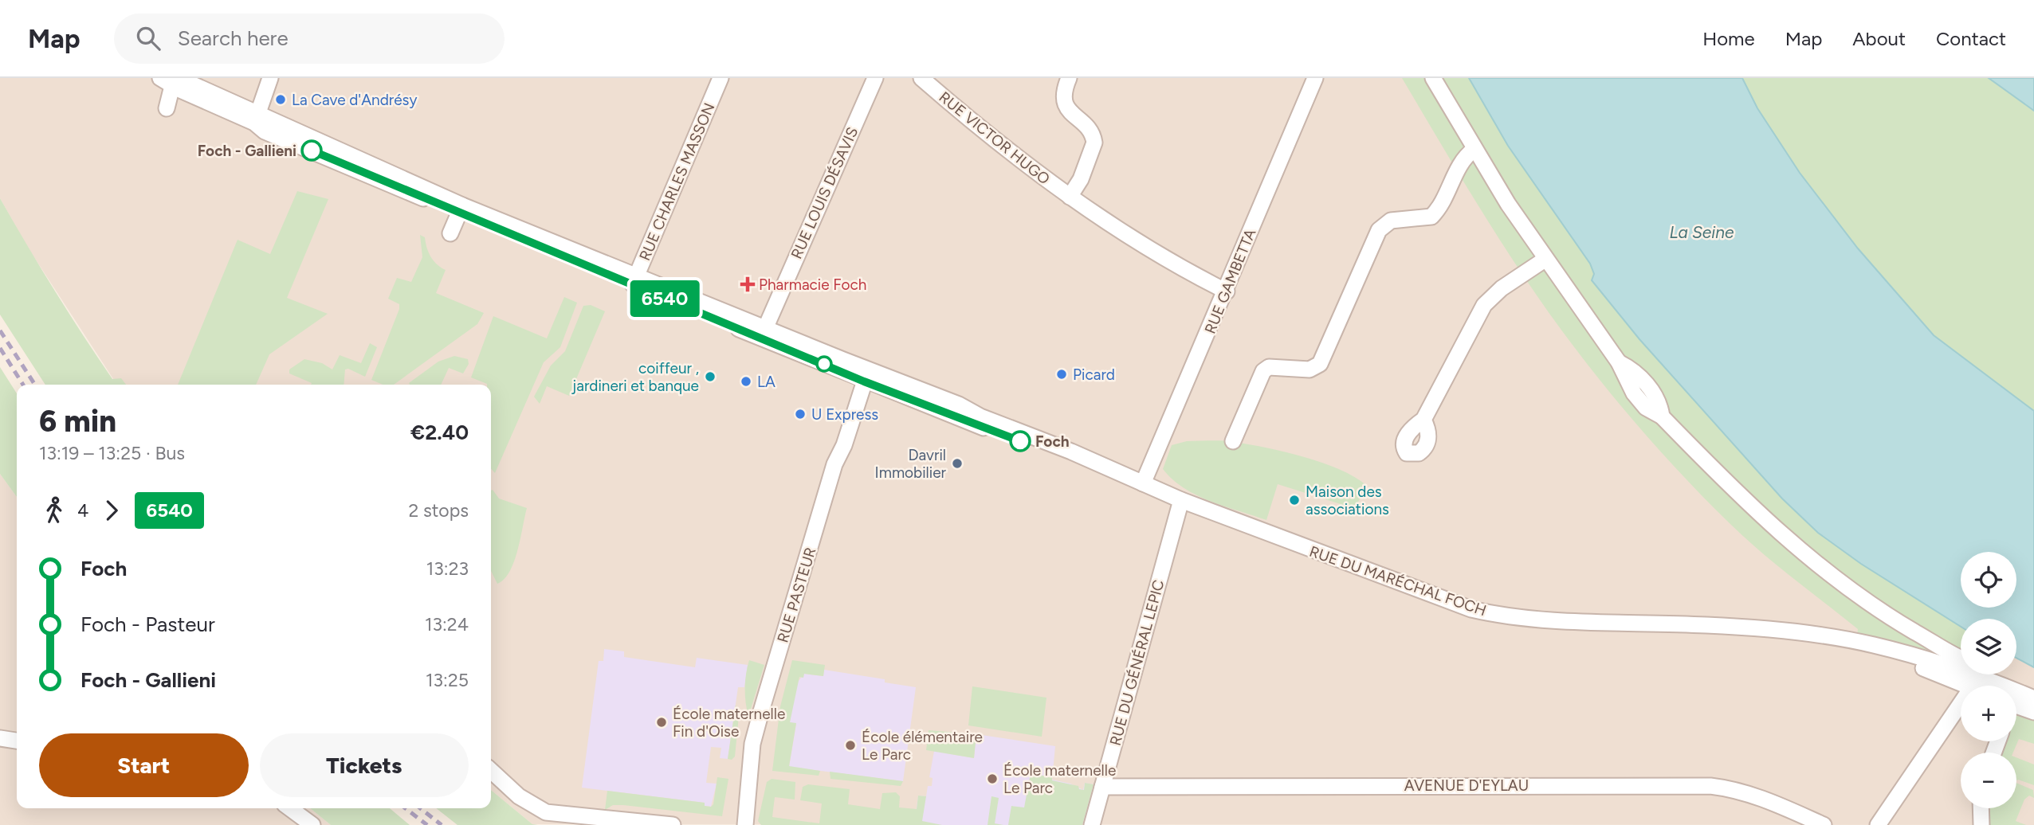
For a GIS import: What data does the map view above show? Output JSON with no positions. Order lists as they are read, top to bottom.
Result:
{
  "streets": {
    "street": [
      "RUE VICTOR HUGO",
      "RUE CHARLES MASSON",
      "RUE LOUIS DÉSAVIS",
      "RUE GAMBETTA",
      "RUE DU MARÉCHAL FOCH",
      "RUE PASTEUR",
      "RUE DU GÉNÉRAL LEPIC",
      "AVENUE D'EYLAU"
    ]
  },
  "crossings": [
    ["RUE VICTOR HUGO", "RUE GAMBETTA"],
    ["RUE CHARLES MASSON", "RUE DU MARÉCHAL FOCH"],
    ["RUE LOUIS DÉSAVIS", "RUE DU MARÉCHAL FOCH"],
    ["RUE GAMBETTA", "RUE DU MARÉCHAL FOCH"],
    ["RUE DU MARÉCHAL FOCH", "RUE PASTEUR"],
    ["RUE DU MARÉCHAL FOCH", "RUE DU GÉNÉRAL LEPIC"],
    ["RUE DU GÉNÉRAL LEPIC", "AVENUE D'EYLAU"]
  ],
  "water": ["La Seine"],
  "places": {
    "other": [
      "La Cave d'Andrésy",
      "Foch - Gallieni",
      "Picard",
      "coiffeur , jardineri et banque",
      "LA",
      "U Express",
      "Foch",
      "Davril Immobilier",
      "Maison des associations",
      "École maternelle Fin d'Oise",
      "École élémentaire Le Parc",
      "École maternelle Le Parc"
    ],
    "health": ["Pharmacie Foch"]
  },
  "lines": ["bus line 6540"],
  "page": {
    "header": "Map",
    "search": "Search here",
    "nav": [
      "Home",
      "Map",
      "About",
      "Contact"
    ],
    "on_map": "6540",
    "heading": ["6 min", "13:19 – 13:25 · Bus", "€2.40"],
    "legs": ["4", "6540", "2 stops"],
    "list": [
      {
        "name": "Foch",
        "value": "13:23"
      },
      {
        "name": "Foch - Pasteur",
        "value": "13:24"
      },
      {
        "name": "Foch - Gallieni",
        "value": "13:25"
      }
    ],
    "map_buttons": ["+", "−"],
    "buttons": ["Start", "Tickets"]
  }
}
